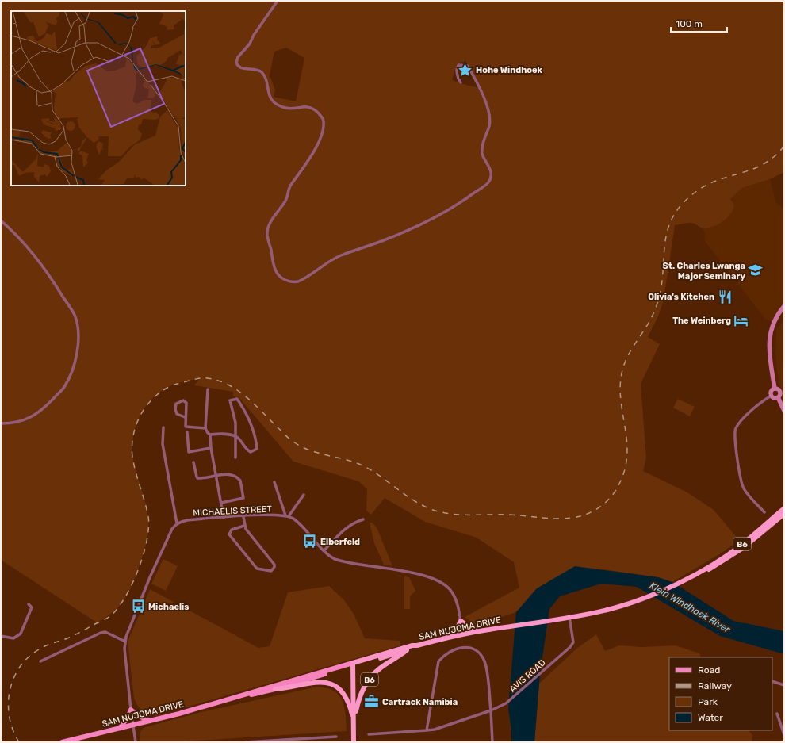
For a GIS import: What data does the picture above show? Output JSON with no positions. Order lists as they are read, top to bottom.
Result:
{
  "streets": {
    "highway": ["B6", "SAM NUJOMA DRIVE"],
    "street": ["MICHAELIS STREET", "AVIS ROAD"]
  },
  "crossings": [
    ["B6", "SAM NUJOMA DRIVE"],
    ["SAM NUJOMA DRIVE", "AVIS ROAD"]
  ],
  "water": ["Klein Windhoek River"],
  "places": {
    "place": ["Hohe Windhoek"],
    "school or university": ["St. Charles Lwanga Major Seminary"],
    "restaurant": ["Olivia's Kitchen"],
    "hotel": ["The Weinberg"],
    "bus stop": ["Elberfeld", "Michaelis"],
    "office": ["Cartrack Namibia"]
  },
  "legend": [
    "Road",
    "Railway",
    "Park",
    "Water"
  ],
  "scale_bar": "100 m"
}
